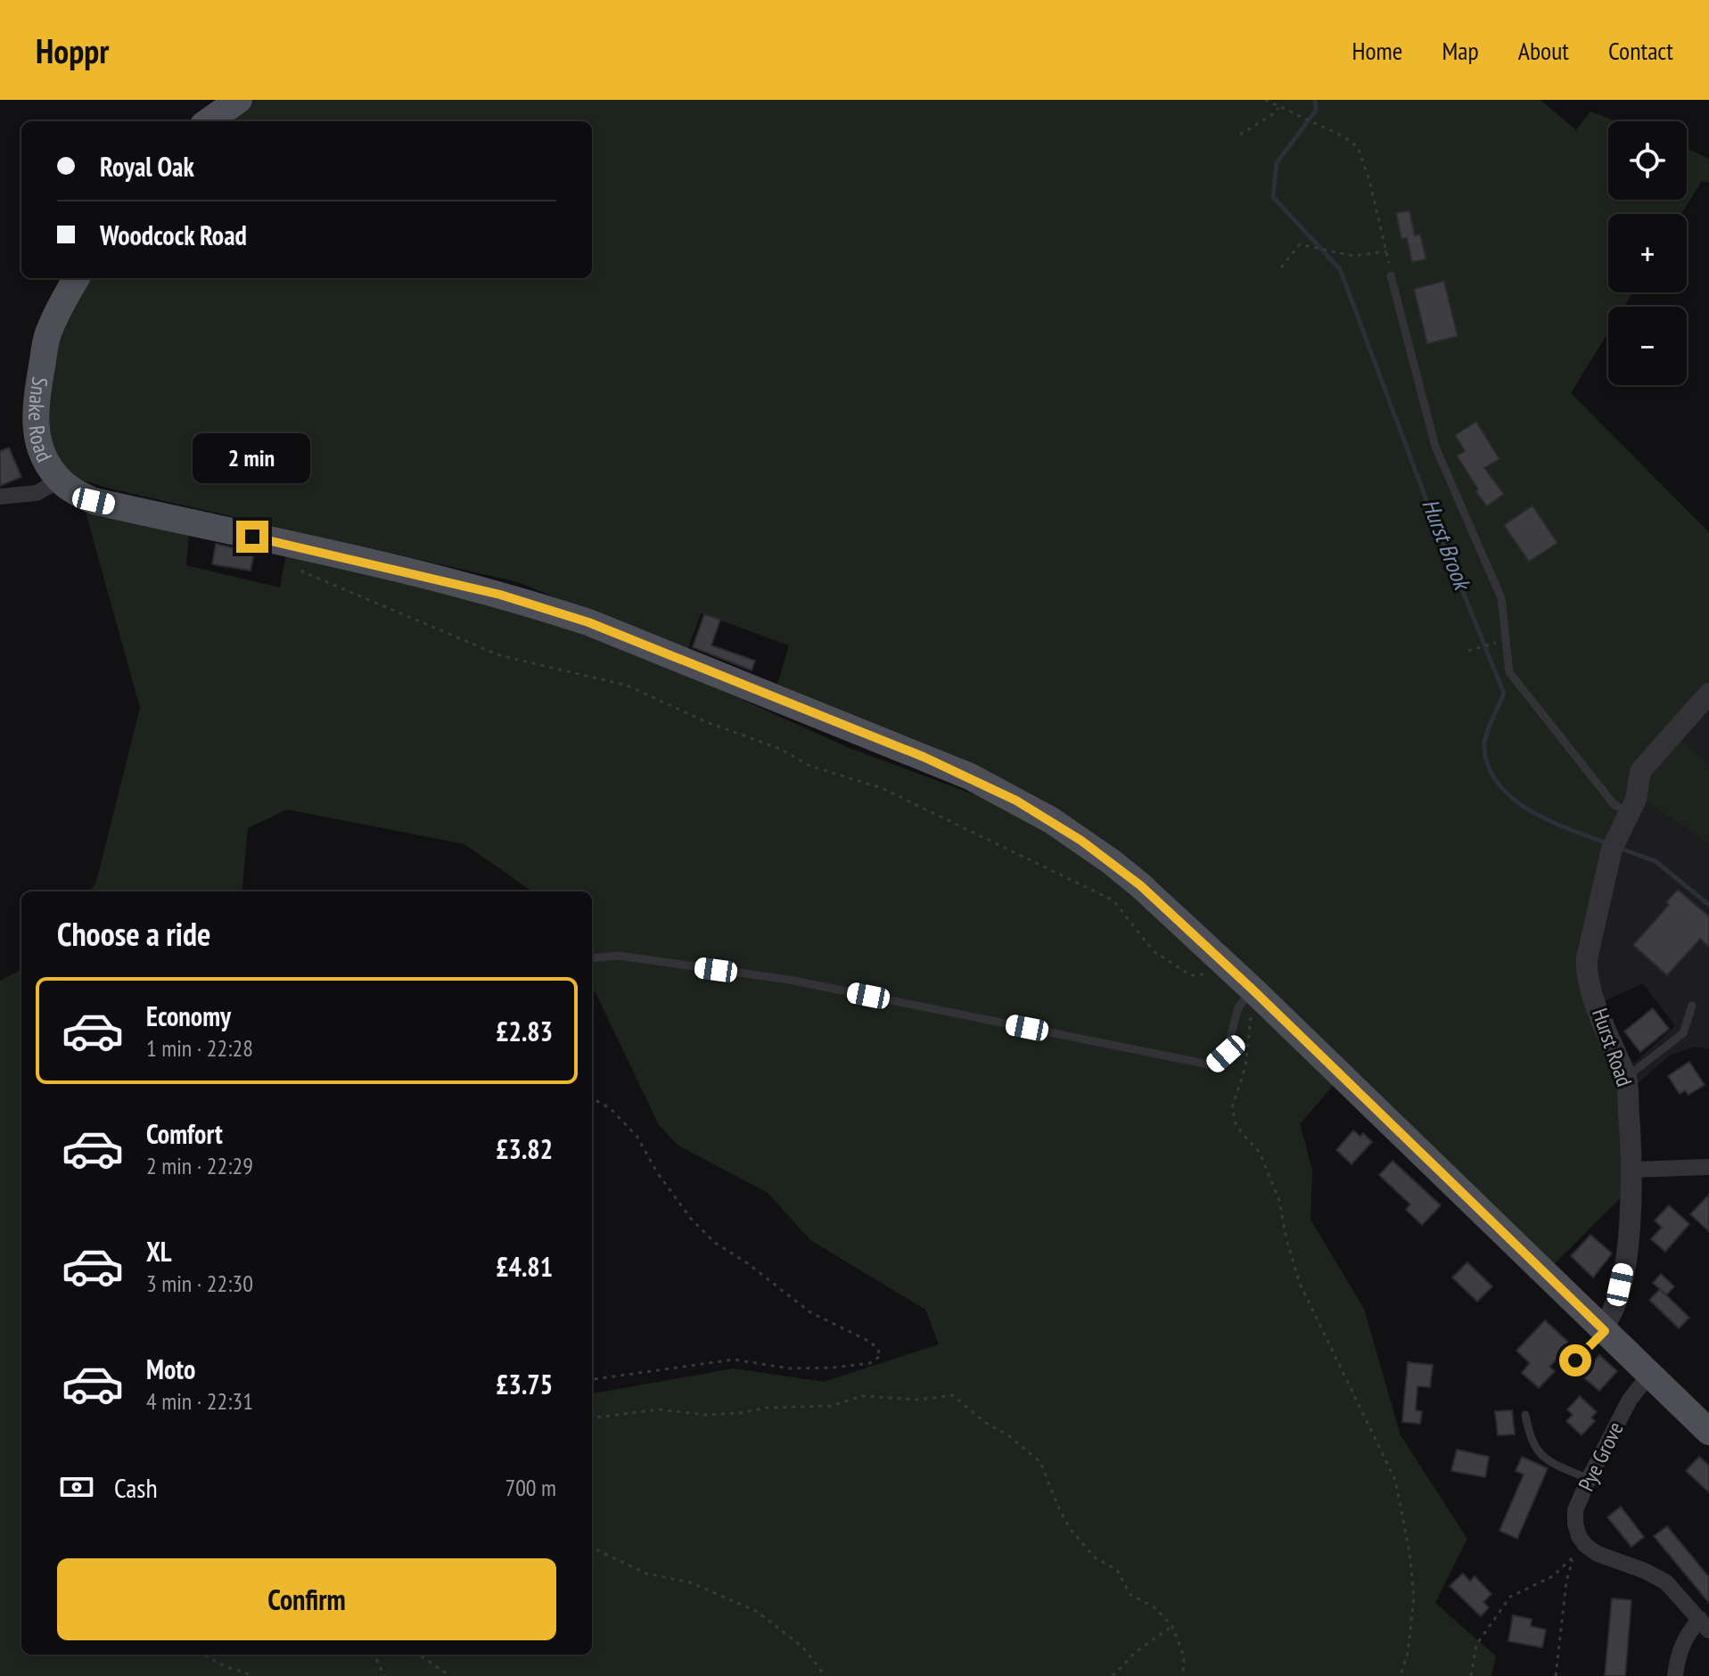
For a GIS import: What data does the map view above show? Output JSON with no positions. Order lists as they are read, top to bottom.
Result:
{
  "streets": {
    "main road": ["Snake Road"],
    "street": ["Hurst Road", "Pye Grove"]
  },
  "water": ["Hurst Brook"],
  "page": {
    "header": "Hoppr",
    "nav": [
      "Home",
      "Map",
      "About",
      "Contact"
    ],
    "map_buttons": ["+", "−"],
    "banner": ["Royal Oak", "Woodcock Road"],
    "bubble": "2 min",
    "heading": "Choose a ride",
    "list": [
      {
        "name": "Economy",
        "note": "1 min · 22:28",
        "value": "£2.83"
      },
      {
        "name": "Comfort",
        "note": "2 min · 22:29",
        "value": "£3.82"
      },
      {
        "name": "XL",
        "note": "3 min · 22:30",
        "value": "£4.81"
      },
      {
        "name": "Moto",
        "note": "4 min · 22:31",
        "value": "£3.75"
      }
    ],
    "pay": ["Cash", "700 m"],
    "buttons": "Confirm"
  }
}
